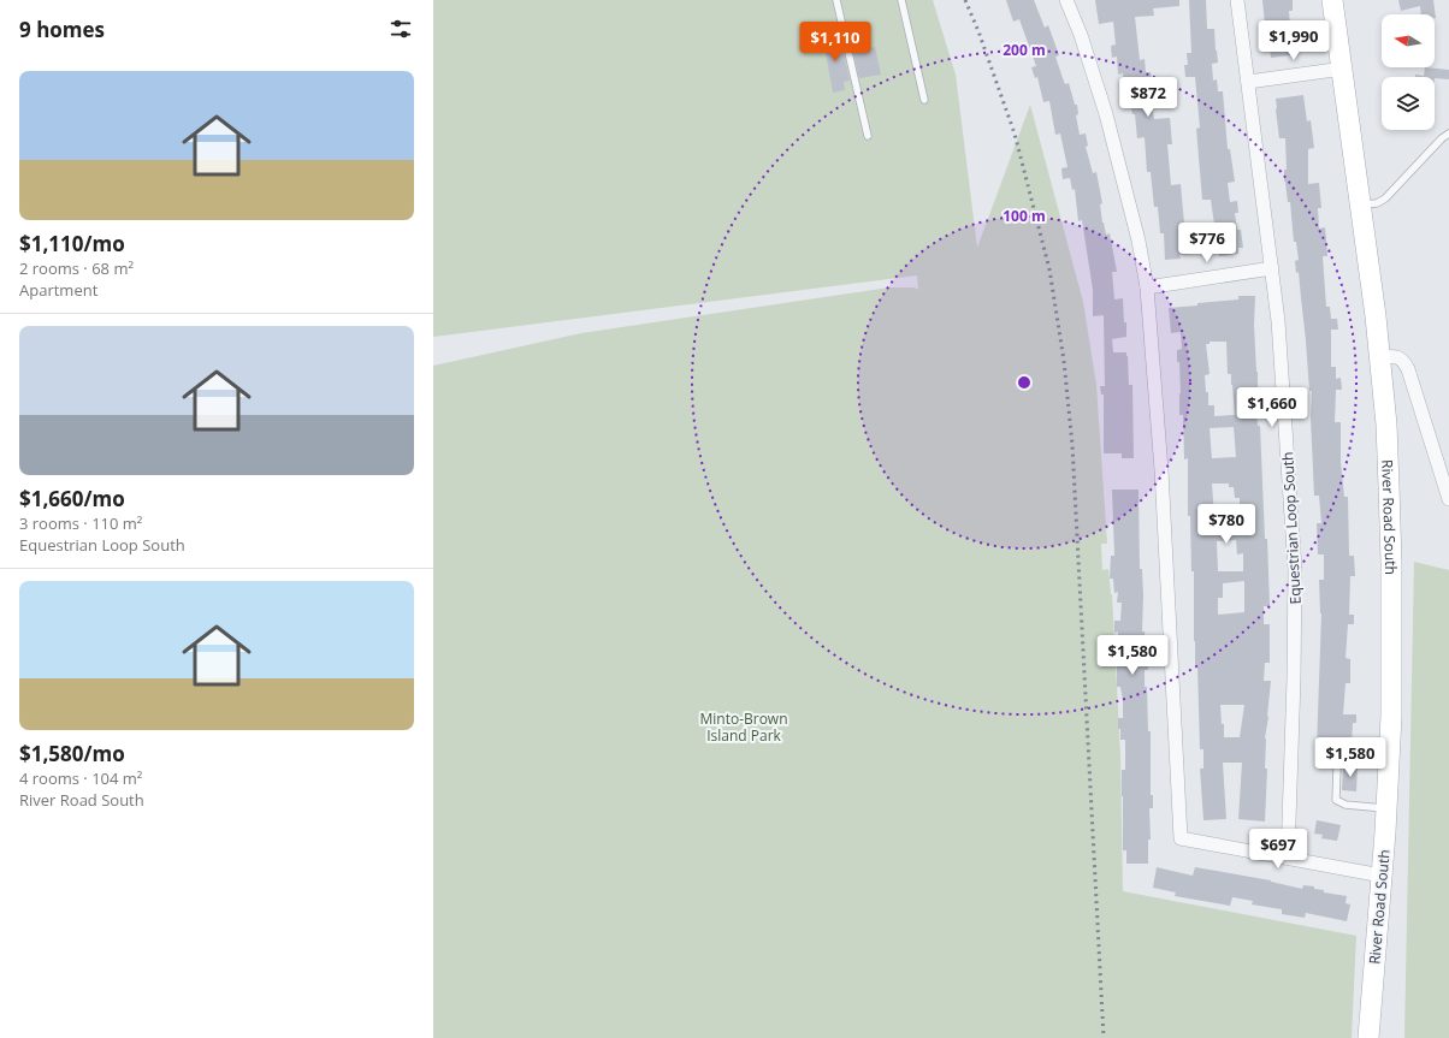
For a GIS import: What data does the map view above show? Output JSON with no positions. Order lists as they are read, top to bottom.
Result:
{
  "streets": {
    "main road": ["River Road South"],
    "street": ["Equestrian Loop South"]
  },
  "parks": ["Minto-Brown Island Park"],
  "north": "left",
  "page": {
    "heading": "9 homes",
    "price": [
      "$1,990",
      "$1,110",
      "$872",
      "$776",
      "$1,660",
      "$780",
      "$1,580",
      "$1,580",
      "$697"
    ],
    "list": [
      {
        "name": "$1,110/mo",
        "note": "2 rooms · 68 m² · Apartment"
      },
      {
        "name": "$1,660/mo",
        "note": "3 rooms · 110 m² · Equestrian Loop South"
      },
      {
        "name": "$1,580/mo",
        "note": "4 rooms · 104 m² · River Road South"
      }
    ]
  },
  "rings": ["200 m", "100 m"]
}
